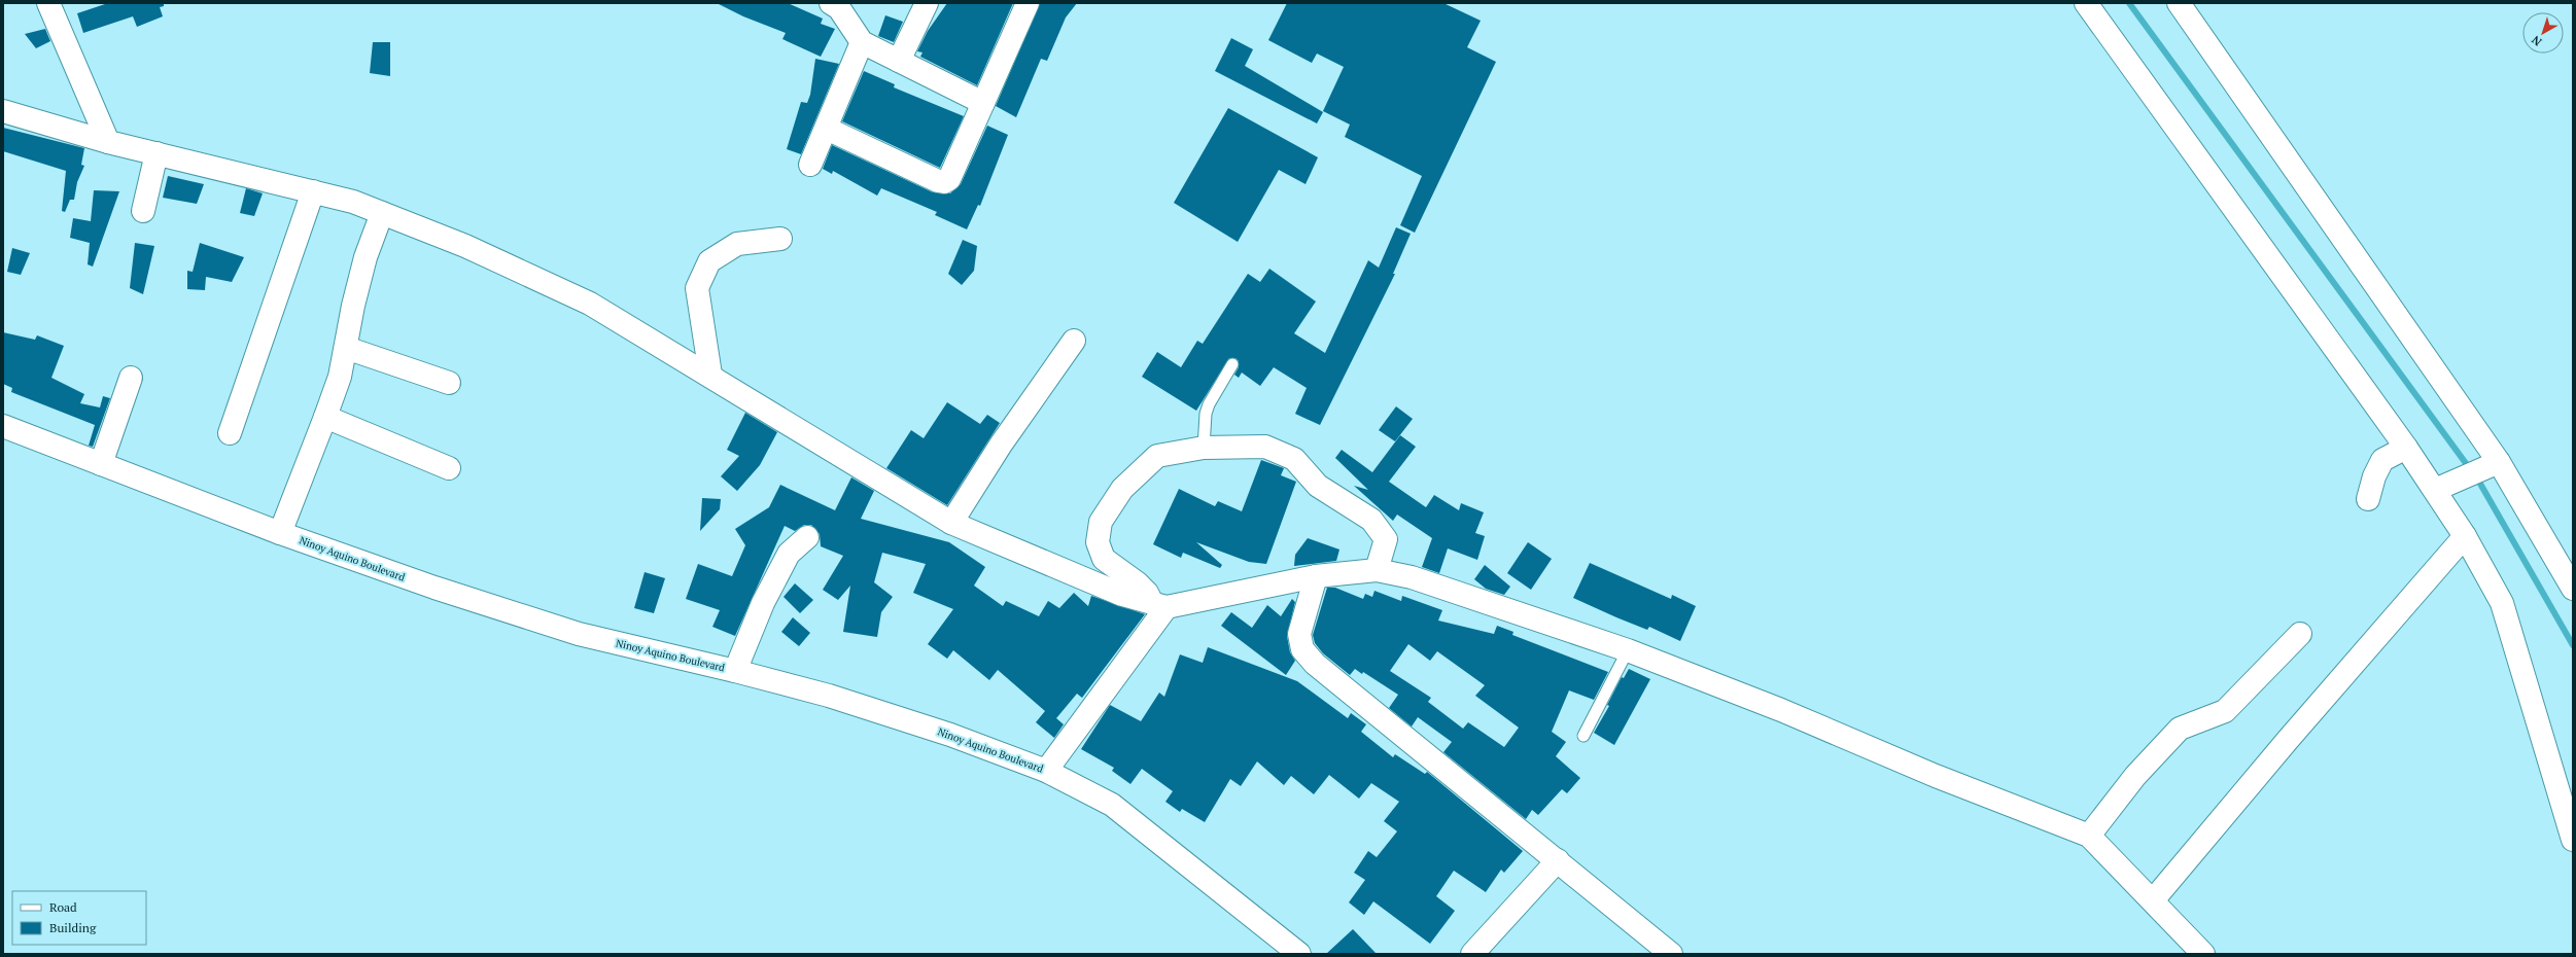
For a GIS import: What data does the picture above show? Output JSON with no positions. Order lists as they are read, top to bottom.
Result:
{
  "streets": {
    "street": ["Ninoy Aquino Boulevard"]
  },
  "legend": ["Road", "Building"],
  "north": "bottom left"
}
